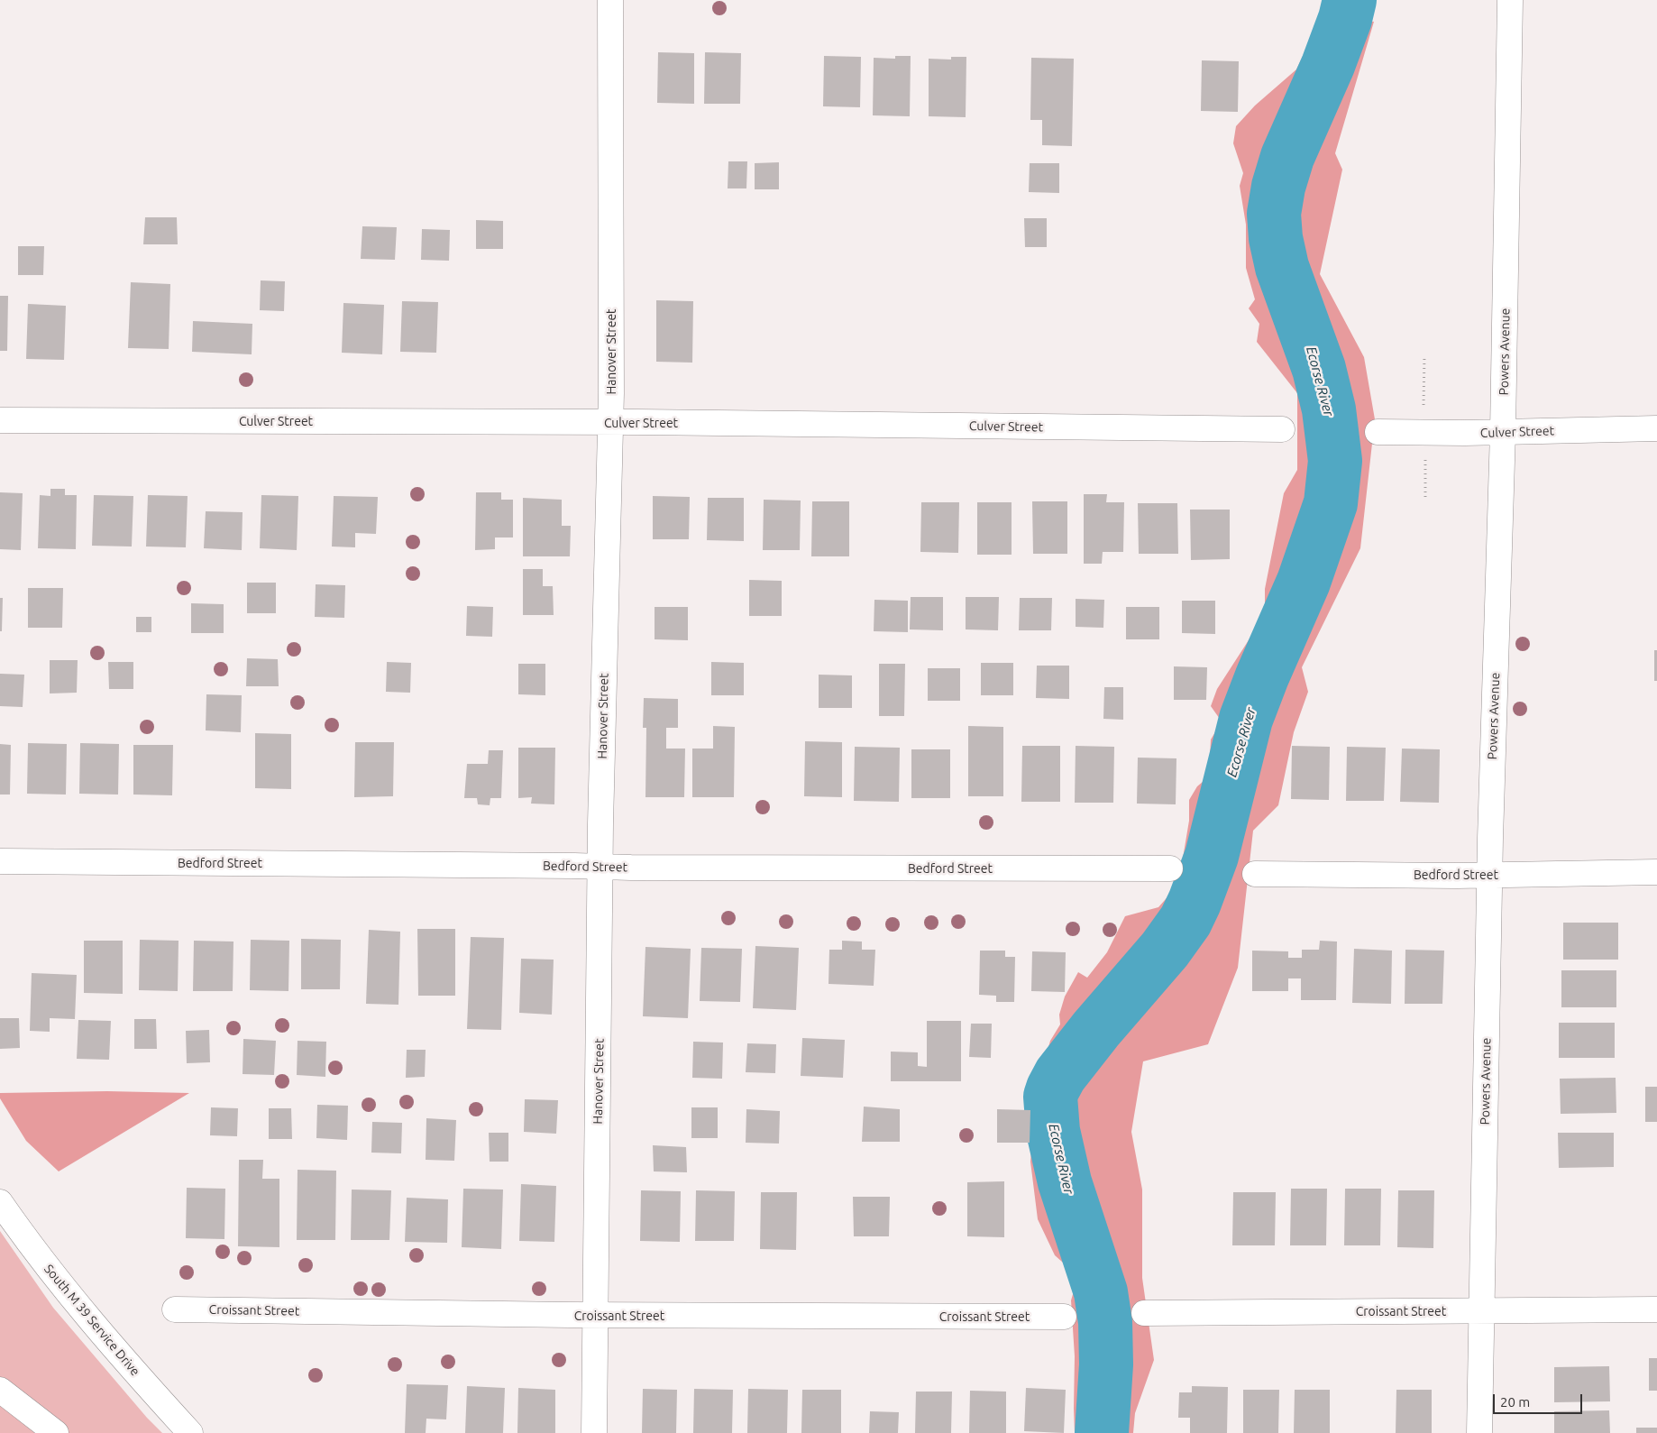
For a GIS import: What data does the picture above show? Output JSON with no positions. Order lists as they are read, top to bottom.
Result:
{
  "streets": {
    "main road": [
      "Hanover Street",
      "Powers Avenue",
      "Culver Street",
      "Bedford Street",
      "Croissant Street",
      "South M 39 Service Drive"
    ]
  },
  "crossings": [
    ["Hanover Street", "Culver Street"],
    ["Hanover Street", "Bedford Street"],
    ["Hanover Street", "Croissant Street"],
    ["Powers Avenue", "Culver Street"],
    ["Powers Avenue", "Bedford Street"],
    ["Powers Avenue", "Croissant Street"]
  ],
  "water": ["Ecorse River"],
  "scale_bar": "20 m"
}
